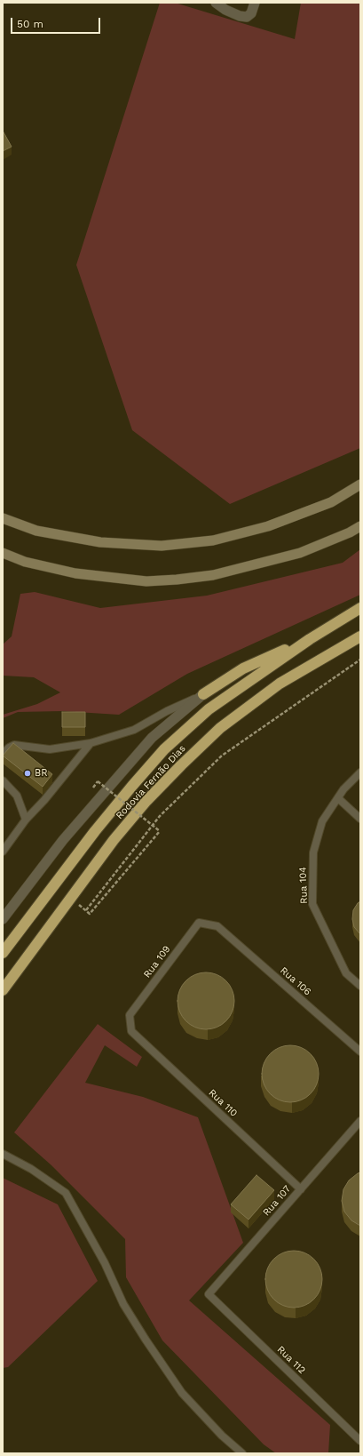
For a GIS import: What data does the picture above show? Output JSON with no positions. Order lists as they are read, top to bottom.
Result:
{
  "streets": {
    "highway": ["Rodovia Fernão Dias"],
    "lane": [
      "Rua 104",
      "Rua 109",
      "Rua 106",
      "Rua 110",
      "Rua 107",
      "Rua 112"
    ]
  },
  "crossings": [
    ["Rua 109", "Rua 106"],
    ["Rua 109", "Rua 110"],
    ["Rua 110", "Rua 107"],
    ["Rua 107", "Rua 112"]
  ],
  "places": ["BR"],
  "scale_bar": "50 m"
}
